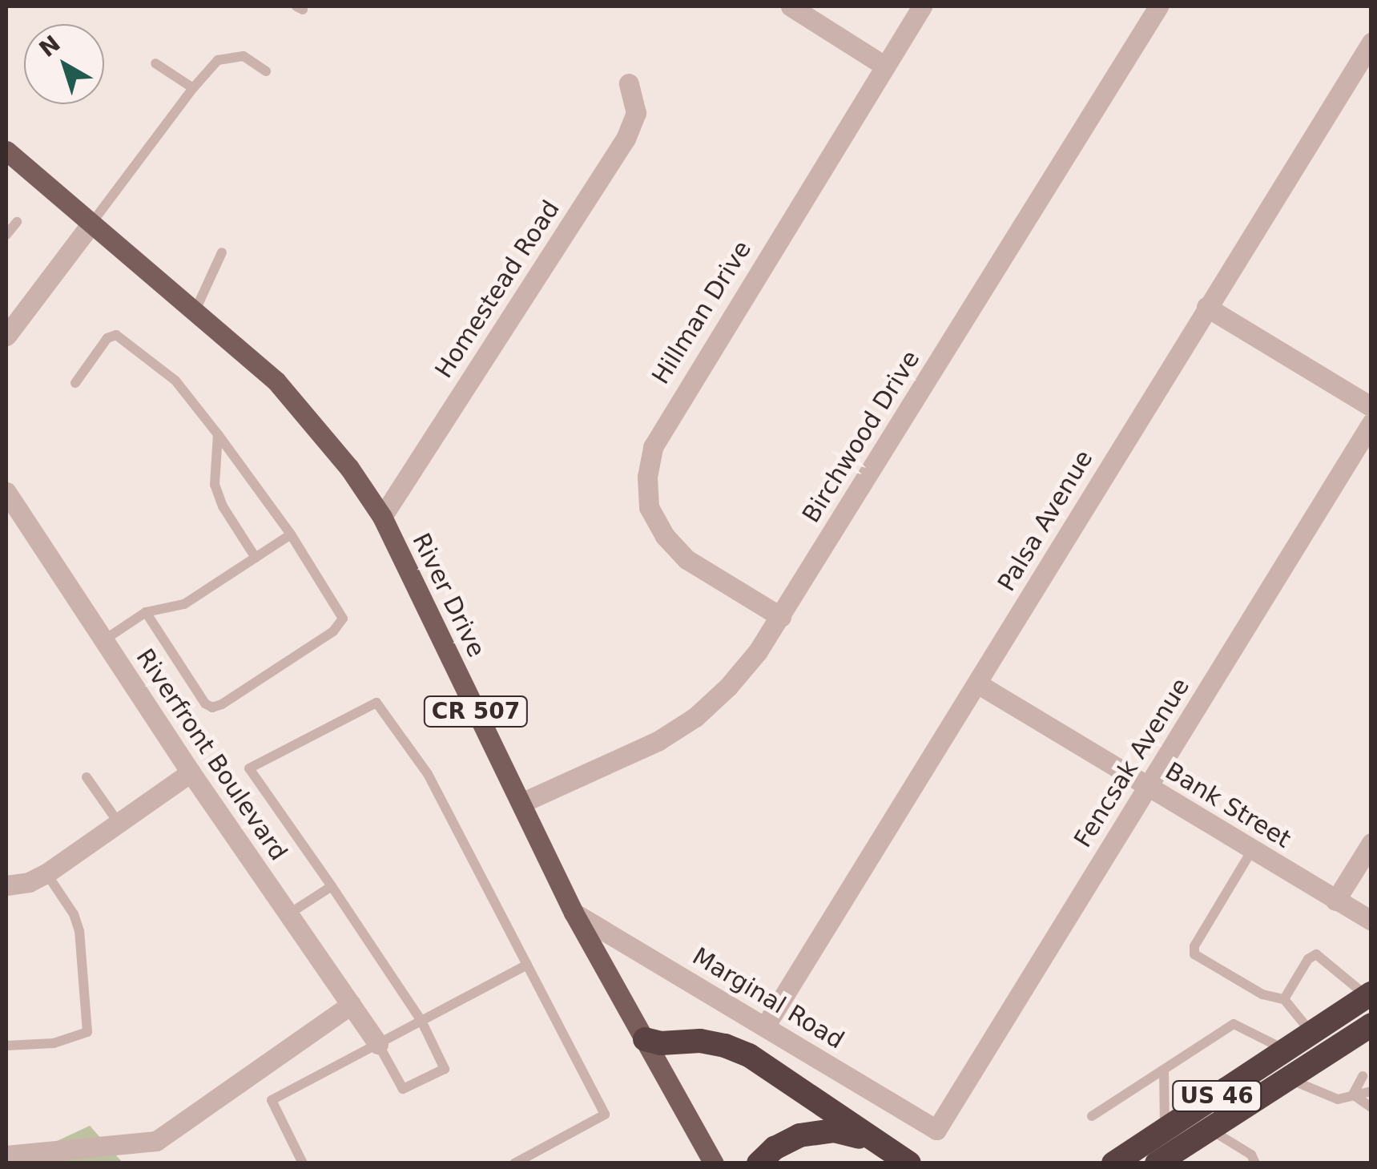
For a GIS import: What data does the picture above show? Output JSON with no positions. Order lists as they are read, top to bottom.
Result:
{
  "streets": {
    "highway": ["US 46"],
    "main road": ["River Drive", "CR 507"],
    "street": [
      "Homestead Road",
      "Hillman Drive",
      "Birchwood Drive",
      "Palsa Avenue",
      "Riverfront Boulevard",
      "Fencsak Avenue",
      "Bank Street",
      "Marginal Road"
    ]
  },
  "crossings": [
    ["Homestead Road", "River Drive"],
    ["Hillman Drive", "Birchwood Drive"],
    ["Birchwood Drive", "River Drive"],
    ["Palsa Avenue", "Bank Street"],
    ["Palsa Avenue", "Marginal Road"],
    ["River Drive", "Marginal Road"],
    ["Fencsak Avenue", "Bank Street"],
    ["Fencsak Avenue", "Marginal Road"]
  ],
  "north": "top left"
}
